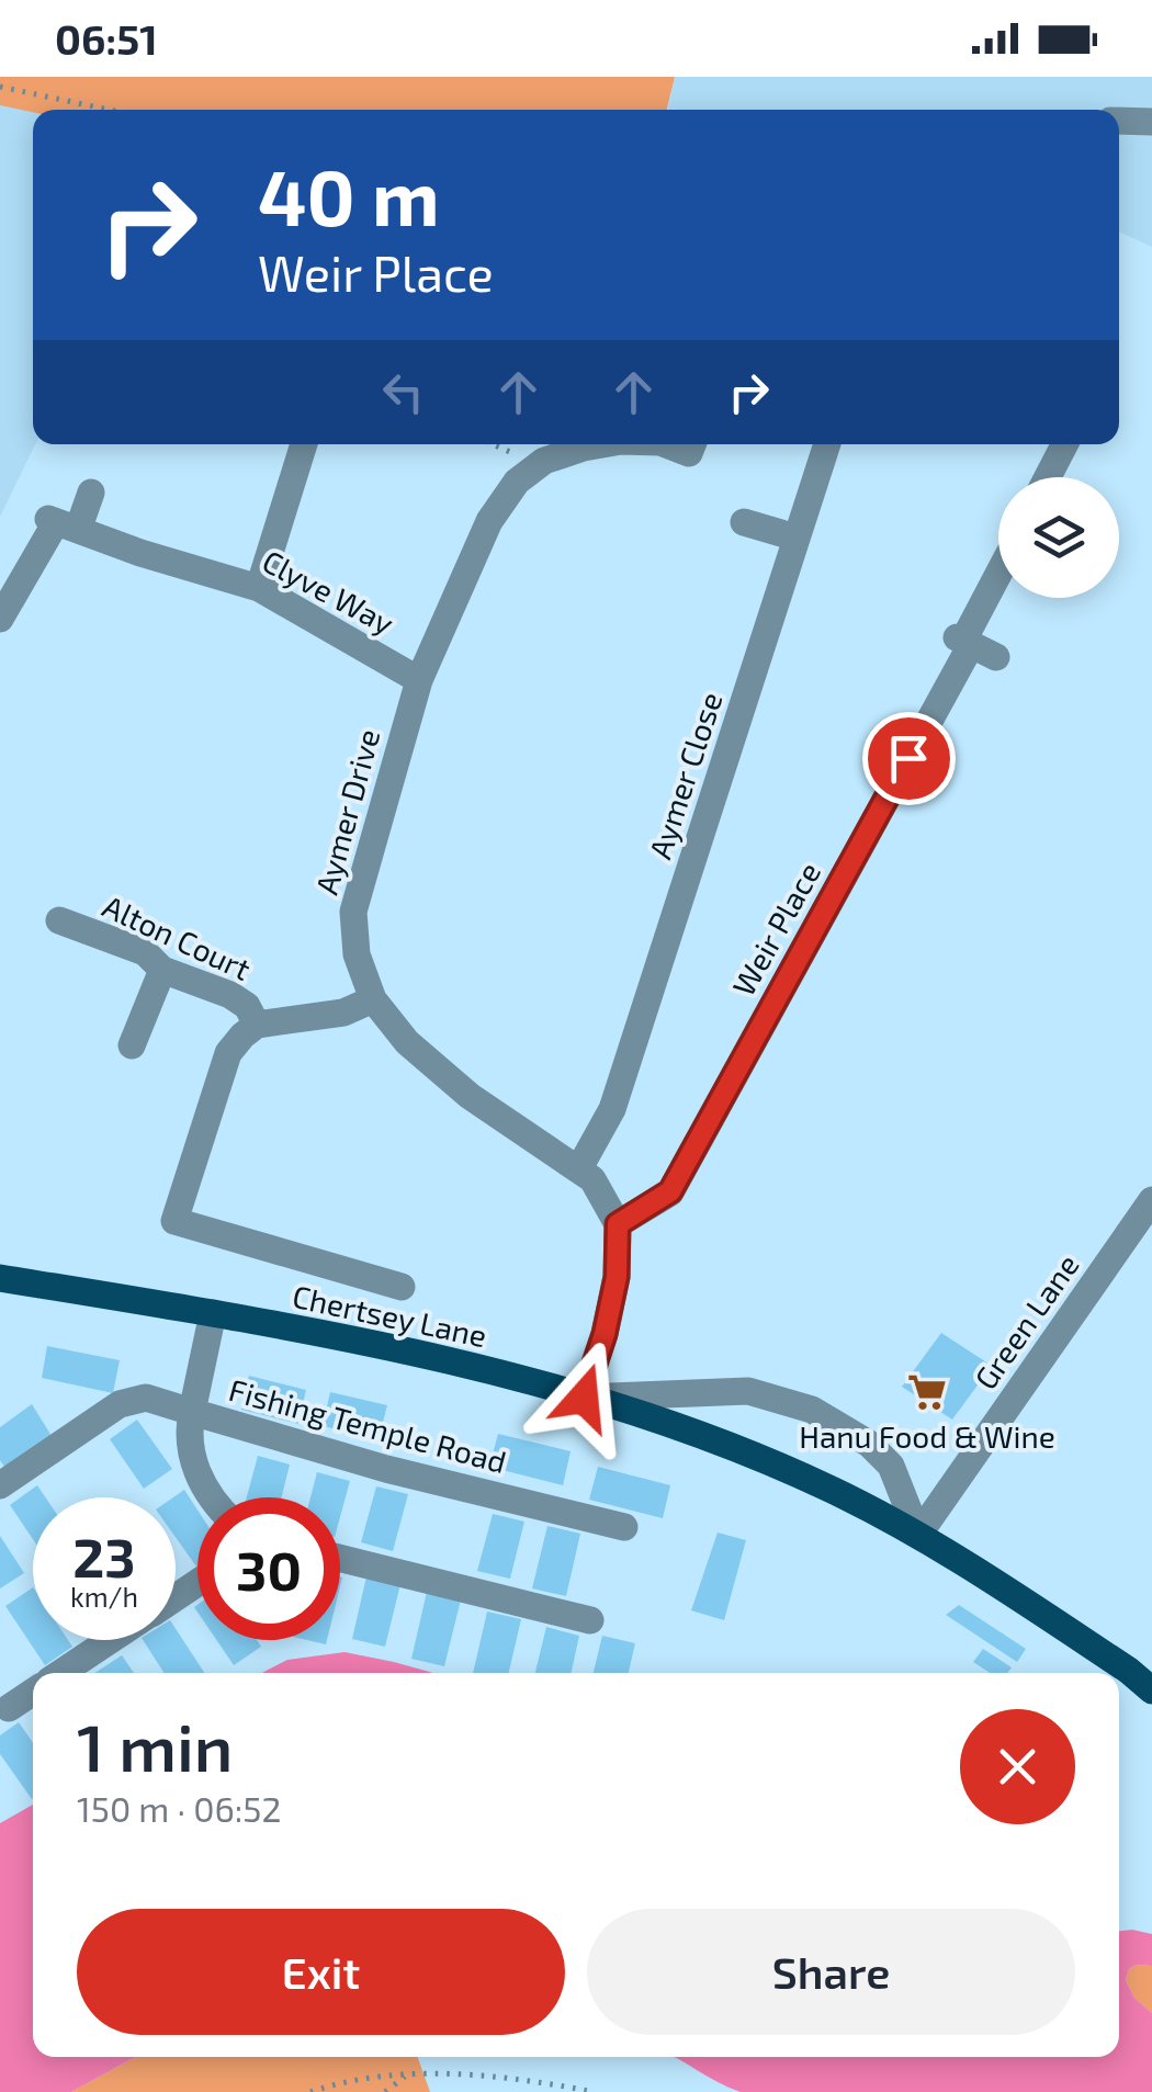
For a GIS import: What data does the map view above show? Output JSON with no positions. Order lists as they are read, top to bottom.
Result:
{
  "streets": {
    "main road": ["Chertsey Lane"],
    "street": [
      "Clyve Way",
      "Aymer Close",
      "Aymer Drive",
      "Weir Place",
      "Alton Court",
      "Green Lane",
      "Fishing Temple Road"
    ]
  },
  "crossings": [
    ["Clyve Way", "Aymer Drive"],
    ["Aymer Close", "Aymer Drive"],
    ["Aymer Drive", "Weir Place"],
    ["Aymer Drive", "Alton Court"],
    ["Chertsey Lane", "Green Lane"],
    ["Chertsey Lane", "Fishing Temple Road"]
  ],
  "places": {
    "supermarket": ["Hanu Food & Wine"]
  },
  "page": {
    "status": "06:51",
    "turn": ["40 m", "Weir Place"],
    "speed": "23 km/h",
    "limit": "30",
    "heading": ["1 min", "150 m · 06:52"],
    "buttons": ["Exit", "Share"]
  }
}
